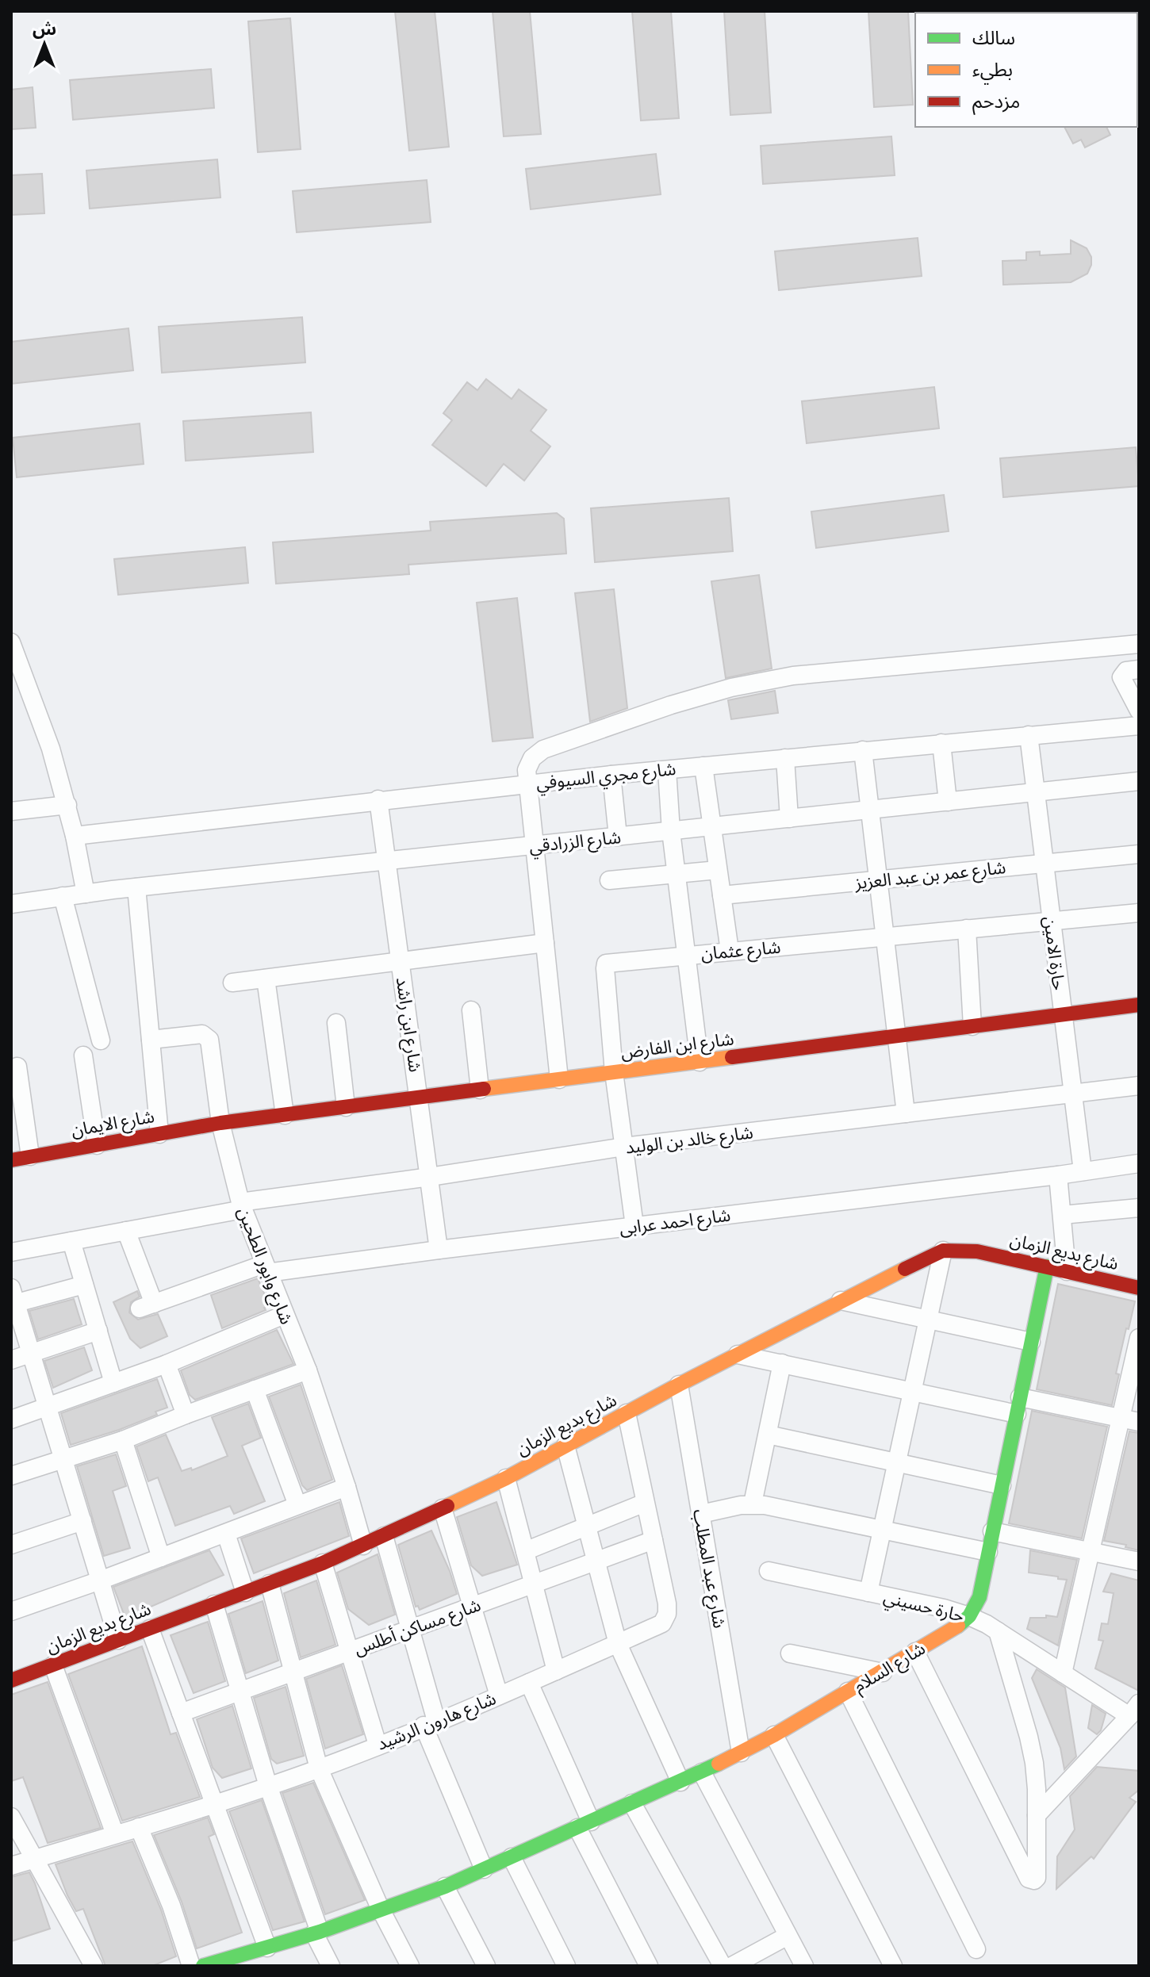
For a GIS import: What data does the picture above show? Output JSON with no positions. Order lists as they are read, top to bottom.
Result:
{
  "streets": {
    "street": [
      "شارع مجري السيوفي",
      "شارع الزرادقي",
      "شارع عمر بن عبد العزيز",
      "شارع عثمان",
      "حارة الامين",
      "شارع ابن راشد",
      "شارع ابن الفارض",
      "شارع الايمان",
      "شارع خالد بن الوليد",
      "شارع احمد عرابى",
      "شارع بديع الزمان",
      "شارع وابور الطحين",
      "شارع عبد المطلب",
      "حارة حسيني",
      "شارع مساكن أطلس",
      "شارع السلام",
      "شارع هارون الرشيد"
    ]
  },
  "crossings": [
    ["شارع مجري السيوفي", "حارة الامين"],
    ["شارع مجري السيوفي", "شارع ابن راشد"],
    ["شارع الزرادقي", "حارة الامين"],
    ["شارع الزرادقي", "شارع ابن راشد"],
    ["شارع عمر بن عبد العزيز", "حارة الامين"],
    ["شارع عثمان", "حارة الامين"],
    ["شارع عثمان", "شارع ابن الفارض"],
    ["شارع عثمان", "شارع خالد بن الوليد"],
    ["شارع عثمان", "شارع احمد عرابى"],
    ["حارة الامين", "شارع ابن الفارض"],
    ["حارة الامين", "شارع خالد بن الوليد"],
    ["حارة الامين", "شارع احمد عرابى"],
    ["شارع ابن راشد", "شارع ابن الفارض"],
    ["شارع ابن راشد", "شارع خالد بن الوليد"],
    ["شارع ابن راشد", "شارع احمد عرابى"],
    ["شارع ابن الفارض", "شارع الايمان"],
    ["شارع ابن الفارض", "شارع وابور الطحين"],
    ["شارع الايمان", "شارع وابور الطحين"],
    ["شارع خالد بن الوليد", "شارع احمد عرابى"],
    ["شارع خالد بن الوليد", "شارع وابور الطحين"],
    ["شارع احمد عرابى", "شارع وابور الطحين"],
    ["شارع بديع الزمان", "شارع وابور الطحين"],
    ["شارع بديع الزمان", "شارع عبد المطلب"],
    ["شارع عبد المطلب", "شارع السلام"],
    ["حارة حسيني", "شارع السلام"],
    ["شارع مساكن أطلس", "شارع هارون الرشيد"]
  ],
  "legend": ["سالك", "بطيء", "مزدحم"],
  "north": "top"
}
